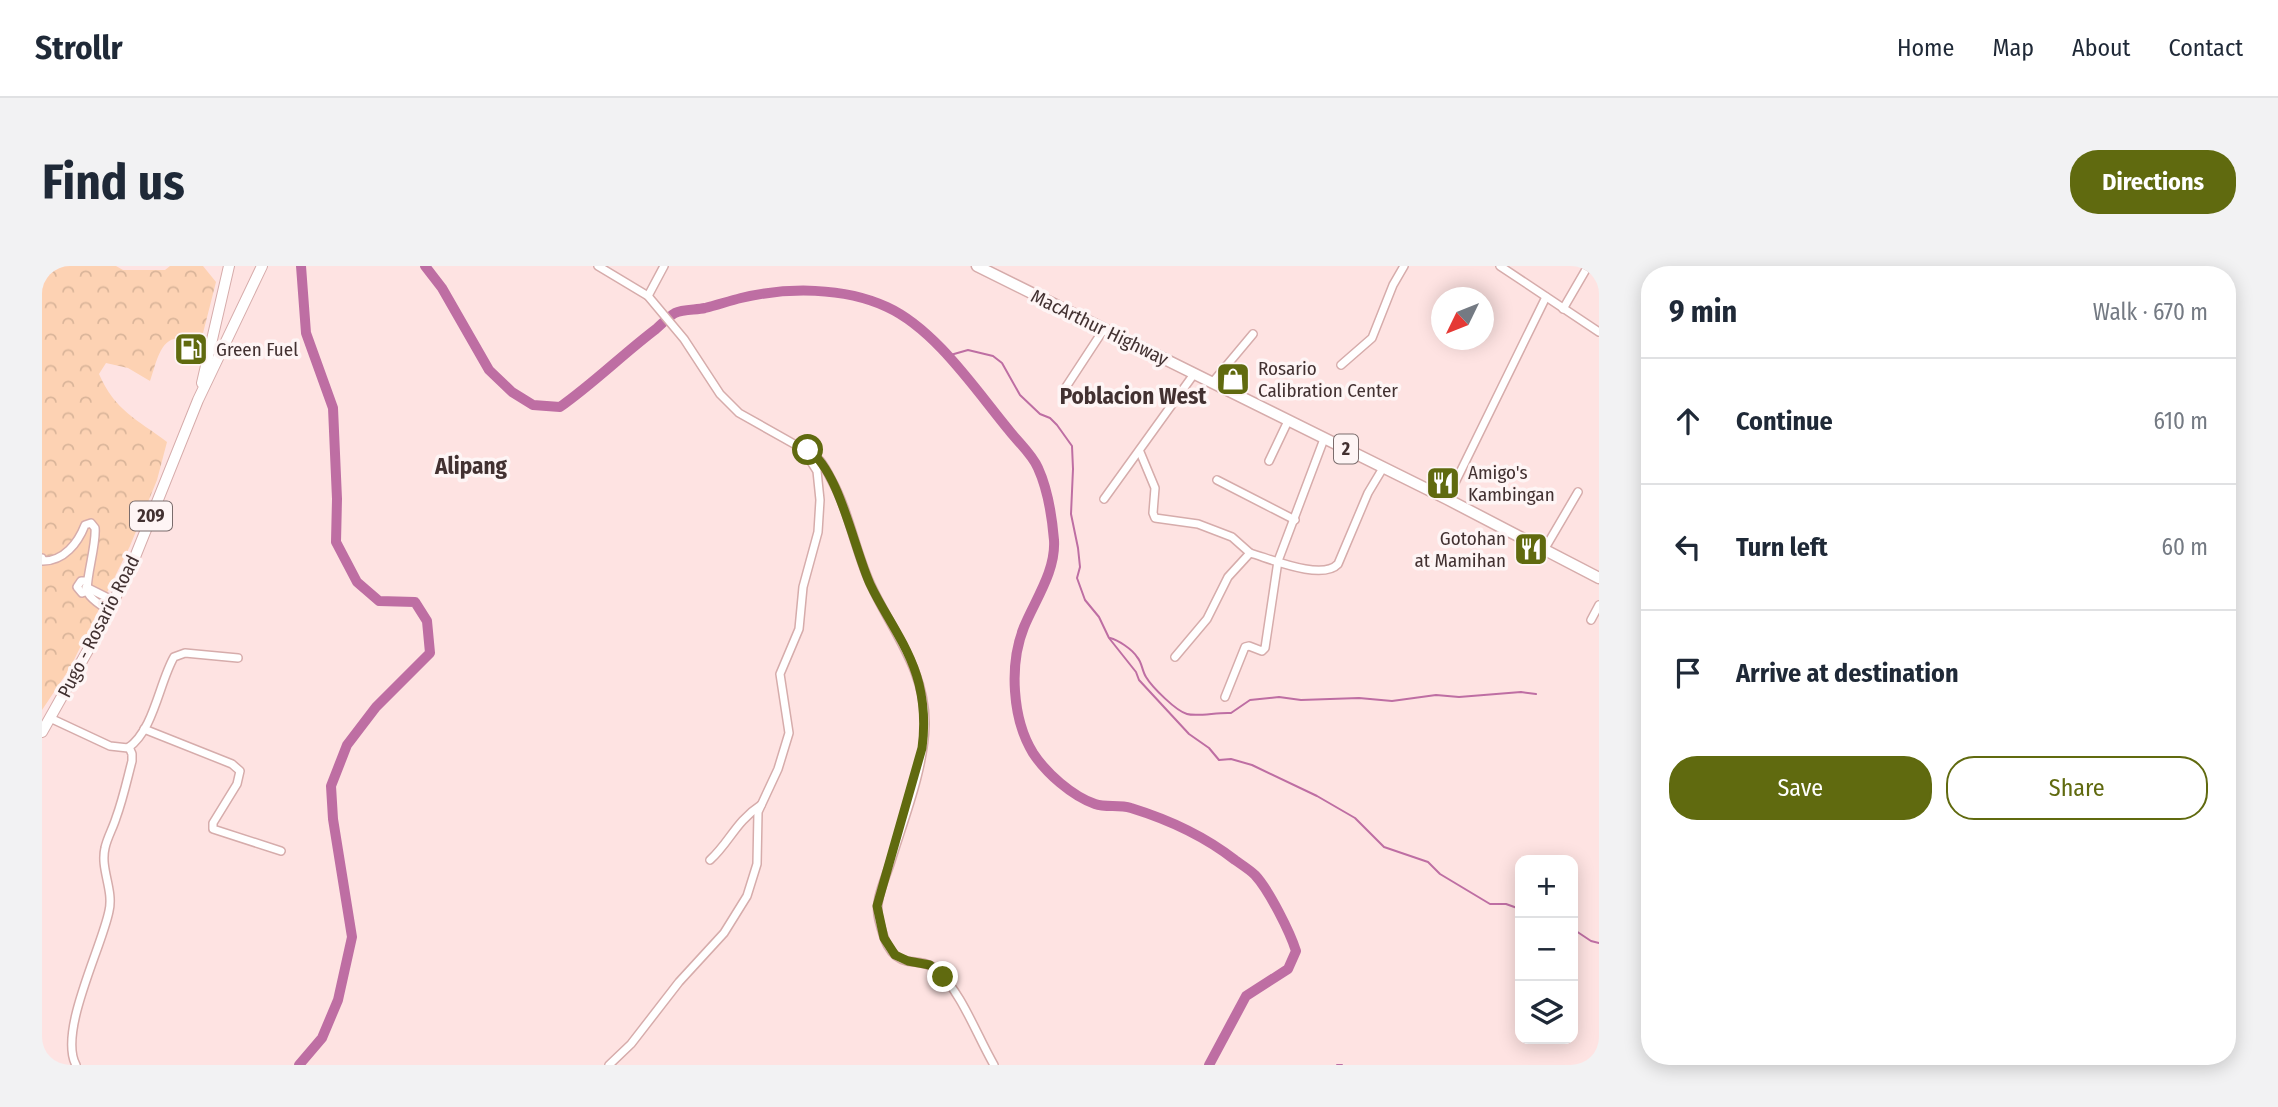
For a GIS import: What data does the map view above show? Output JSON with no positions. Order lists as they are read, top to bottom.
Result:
{
  "streets": {
    "highway": ["MacArthur Highway", "2"],
    "main road": ["209", "Pugo - Rosario Road"]
  },
  "districts": ["Poblacion West", "Alipang"],
  "places": {
    "fuel station": ["Green Fuel"],
    "shop": ["Rosario Calibration Center"],
    "restaurant": ["Amigo's Kambingan", "Gotohan at Mamihan"]
  },
  "north": "bottom left",
  "page": {
    "header": "Strollr",
    "nav": [
      "Home",
      "Map",
      "About",
      "Contact"
    ],
    "buttons": [
      "Directions",
      ["Save", "Share"]
    ],
    "title": "Find us",
    "heading": ["9 min", "Walk · 670 m"],
    "list": [
      ["Continue", "610 m"],
      ["Turn left", "60 m"],
      "Arrive at destination"
    ],
    "map_buttons": ["+", "−"]
  }
}
